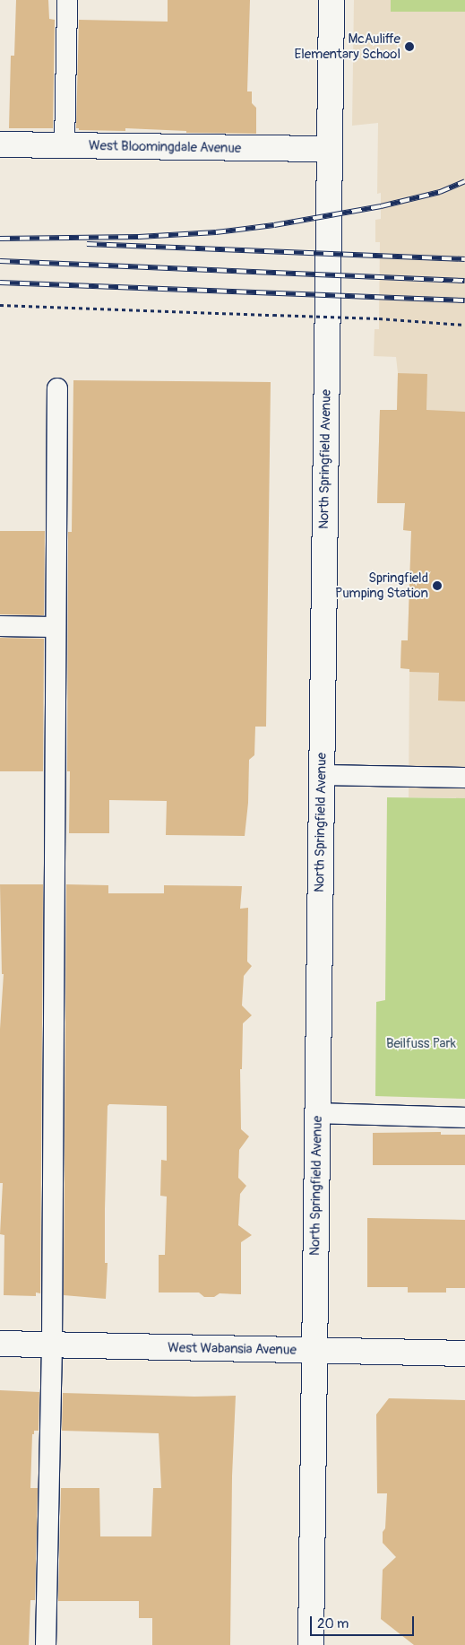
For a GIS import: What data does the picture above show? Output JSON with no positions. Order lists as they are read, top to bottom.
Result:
{
  "streets": {
    "street": ["West Bloomingdale Avenue", "North Springfield Avenue", "West Wabansia Avenue"]
  },
  "crossings": [
    ["West Bloomingdale Avenue", "North Springfield Avenue"],
    ["North Springfield Avenue", "West Wabansia Avenue"]
  ],
  "parks": ["Beilfuss Park"],
  "places": ["McAuliffe Elementary School", "Springfield Pumping Station"],
  "scale_bar": "20 m"
}
